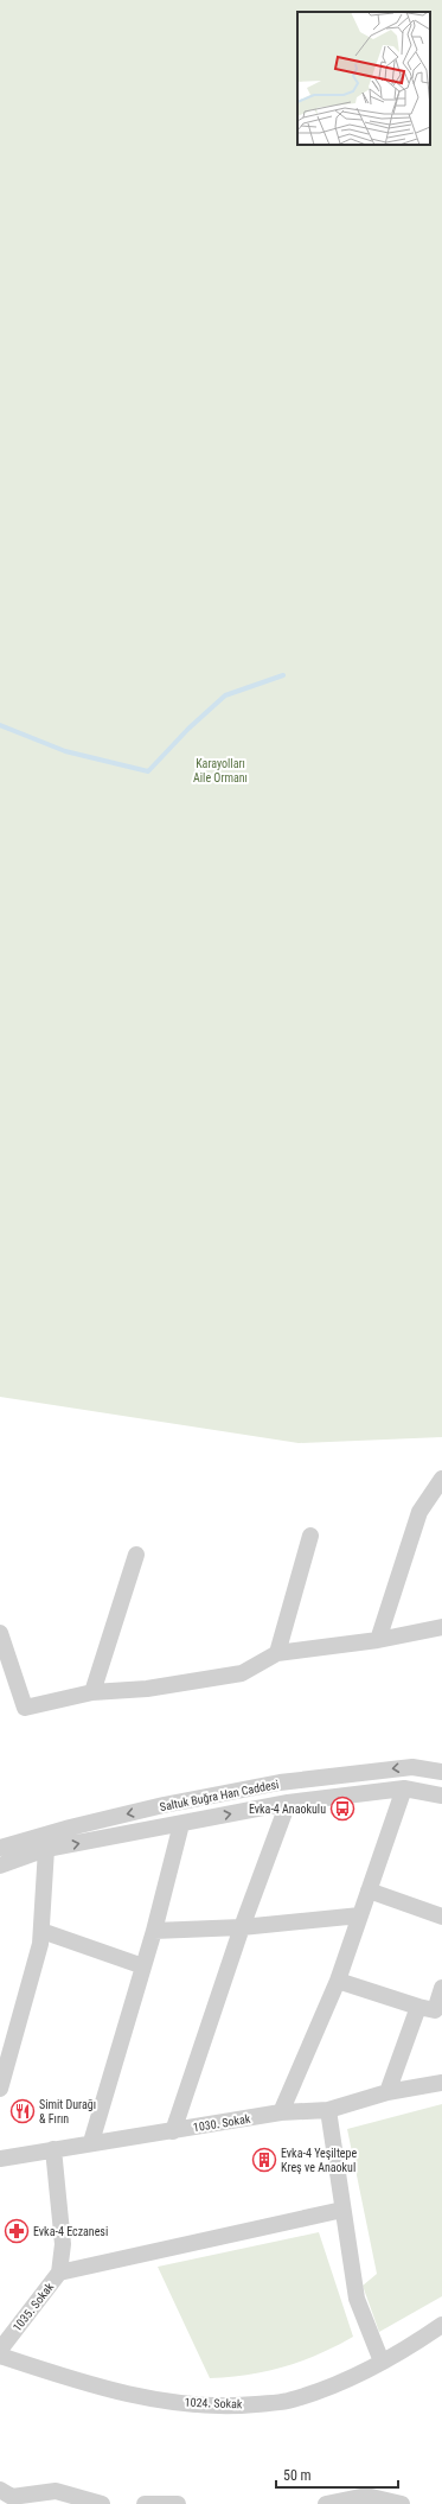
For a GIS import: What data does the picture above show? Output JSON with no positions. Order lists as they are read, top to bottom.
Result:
{
  "streets": {
    "street": [
      "Saltuk Buğra Han Caddesi",
      "1030. Sokak",
      "1035. Sokak",
      "1024. Sokak"
    ]
  },
  "crossings": [
    ["1030. Sokak", "1035. Sokak"]
  ],
  "parks": ["Karayolları Aile Ormanı"],
  "places": {
    "bus stop": ["Evka-4 Anaokulu"],
    "restaurant": ["Simit Durağı & Fırın"],
    "building": ["Evka-4 Yeşiltepe Kreş ve Anaokul"],
    "pharmacy": ["Evka-4 Eczanesi"]
  },
  "scale_bar": "50 m"
}
